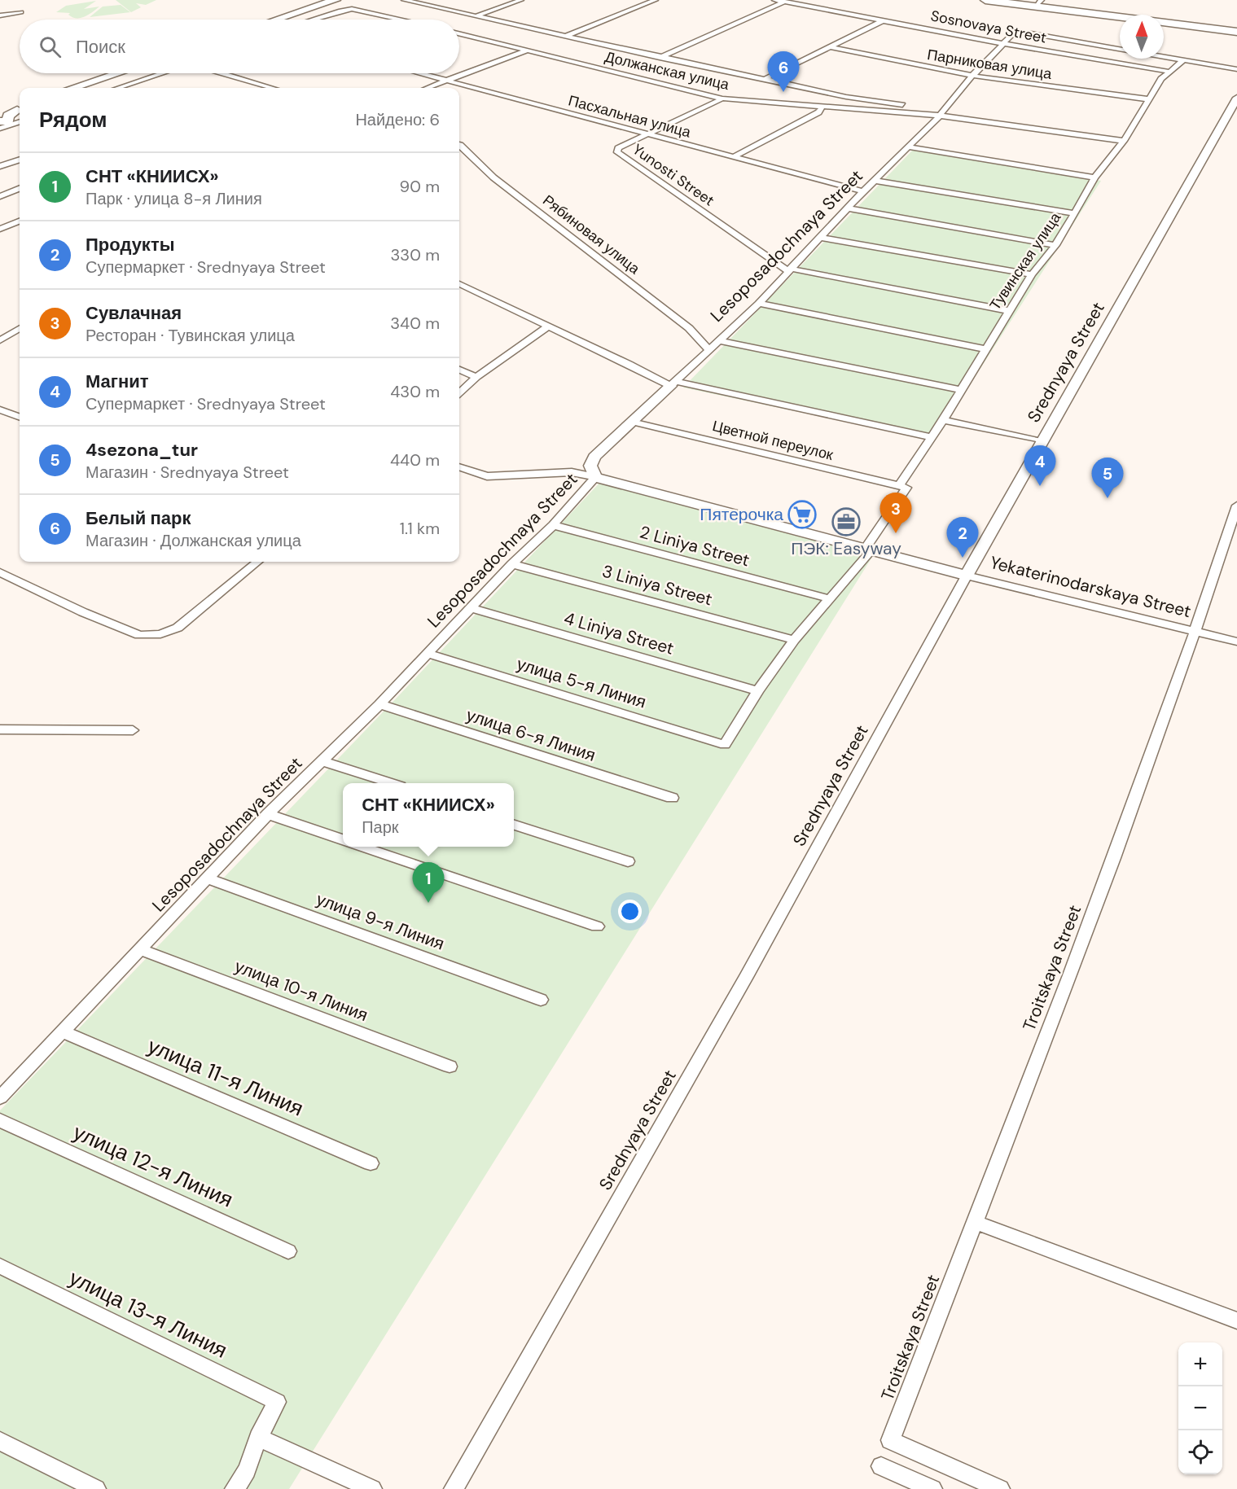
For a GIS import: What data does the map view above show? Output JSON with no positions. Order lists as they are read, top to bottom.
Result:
{
  "streets": {
    "street": [
      "Sosnovaya Street",
      "Парниковая улица",
      "Должанская улица",
      "Пасхальная улица",
      "Yunosti Street",
      "Рябиновая улица",
      "Lesoposadochnaya Street",
      "Тувинская улица",
      "Srednyaya Street",
      "Цветной переулок",
      "2 Liniya Street",
      "3 Liniya Street",
      "Yekaterinodarskaya Street",
      "4 Liniya Street",
      "улица 5-я Линия",
      "улица 6-я Линия",
      "улица 9-я Линия",
      "Troitskaya Street",
      "улица 10-я Линия",
      "улица 11-я Линия",
      "улица 12-я Линия",
      "улица 13-я Линия"
    ]
  },
  "crossings": [
    ["Sosnovaya Street", "Lesoposadochnaya Street"],
    ["Sosnovaya Street", "Тувинская улица"],
    ["Парниковая улица", "Lesoposadochnaya Street"],
    ["Парниковая улица", "Тувинская улица"],
    ["Должанская улица", "Yunosti Street"],
    ["Должанская улица", "Lesoposadochnaya Street"],
    ["Должанская улица", "Тувинская улица"],
    ["Пасхальная улица", "Yunosti Street"],
    ["Пасхальная улица", "Lesoposadochnaya Street"],
    ["Yunosti Street", "Lesoposadochnaya Street"],
    ["Рябиновая улица", "Lesoposadochnaya Street"],
    ["Lesoposadochnaya Street", "Цветной переулок"],
    ["Lesoposadochnaya Street", "2 Liniya Street"],
    ["Lesoposadochnaya Street", "3 Liniya Street"],
    ["Lesoposadochnaya Street", "Yekaterinodarskaya Street"],
    ["Lesoposadochnaya Street", "4 Liniya Street"],
    ["Lesoposadochnaya Street", "улица 5-я Линия"],
    ["Lesoposadochnaya Street", "улица 6-я Линия"],
    ["Lesoposadochnaya Street", "улица 9-я Линия"],
    ["Lesoposadochnaya Street", "улица 10-я Линия"],
    ["Lesoposadochnaya Street", "улица 11-я Линия"],
    ["Тувинская улица", "Цветной переулок"],
    ["Тувинская улица", "2 Liniya Street"],
    ["Тувинская улица", "3 Liniya Street"],
    ["Тувинская улица", "Yekaterinodarskaya Street"],
    ["Тувинская улица", "4 Liniya Street"],
    ["Тувинская улица", "улица 5-я Линия"],
    ["Srednyaya Street", "Yekaterinodarskaya Street"],
    ["Yekaterinodarskaya Street", "Troitskaya Street"]
  ],
  "places": {
    "supermarket": ["Пятерочка"],
    "office": ["ПЭК: Easyway"]
  },
  "north": "top",
  "page": {
    "search": "Поиск",
    "pins": [
      "6",
      "4",
      "5",
      "3",
      "2",
      "1"
    ],
    "heading": ["Рядом", "Найдено: 6"],
    "list": [
      {
        "mark": "1",
        "name": "СНТ «КНИИСХ»",
        "note": "Парк · улица 8-я Линия",
        "value": "90 m"
      },
      {
        "mark": "2",
        "name": "Продукты",
        "note": "Супермаркет · Srednyaya Street",
        "value": "330 m"
      },
      {
        "mark": "3",
        "name": "Сувлачная",
        "note": "Ресторан · Тувинская улица",
        "value": "340 m"
      },
      {
        "mark": "4",
        "name": "Магнит",
        "note": "Супермаркет · Srednyaya Street",
        "value": "430 m"
      },
      {
        "mark": "5",
        "name": "4sezona_tur",
        "note": "Магазин · Srednyaya Street",
        "value": "440 m"
      },
      {
        "mark": "6",
        "name": "Белый парк",
        "note": "Магазин · Должанская улица",
        "value": "1.1 km"
      }
    ],
    "popup": ["СНТ «КНИИСХ»", "Парк"],
    "map_buttons": ["+", "−"]
  }
}
